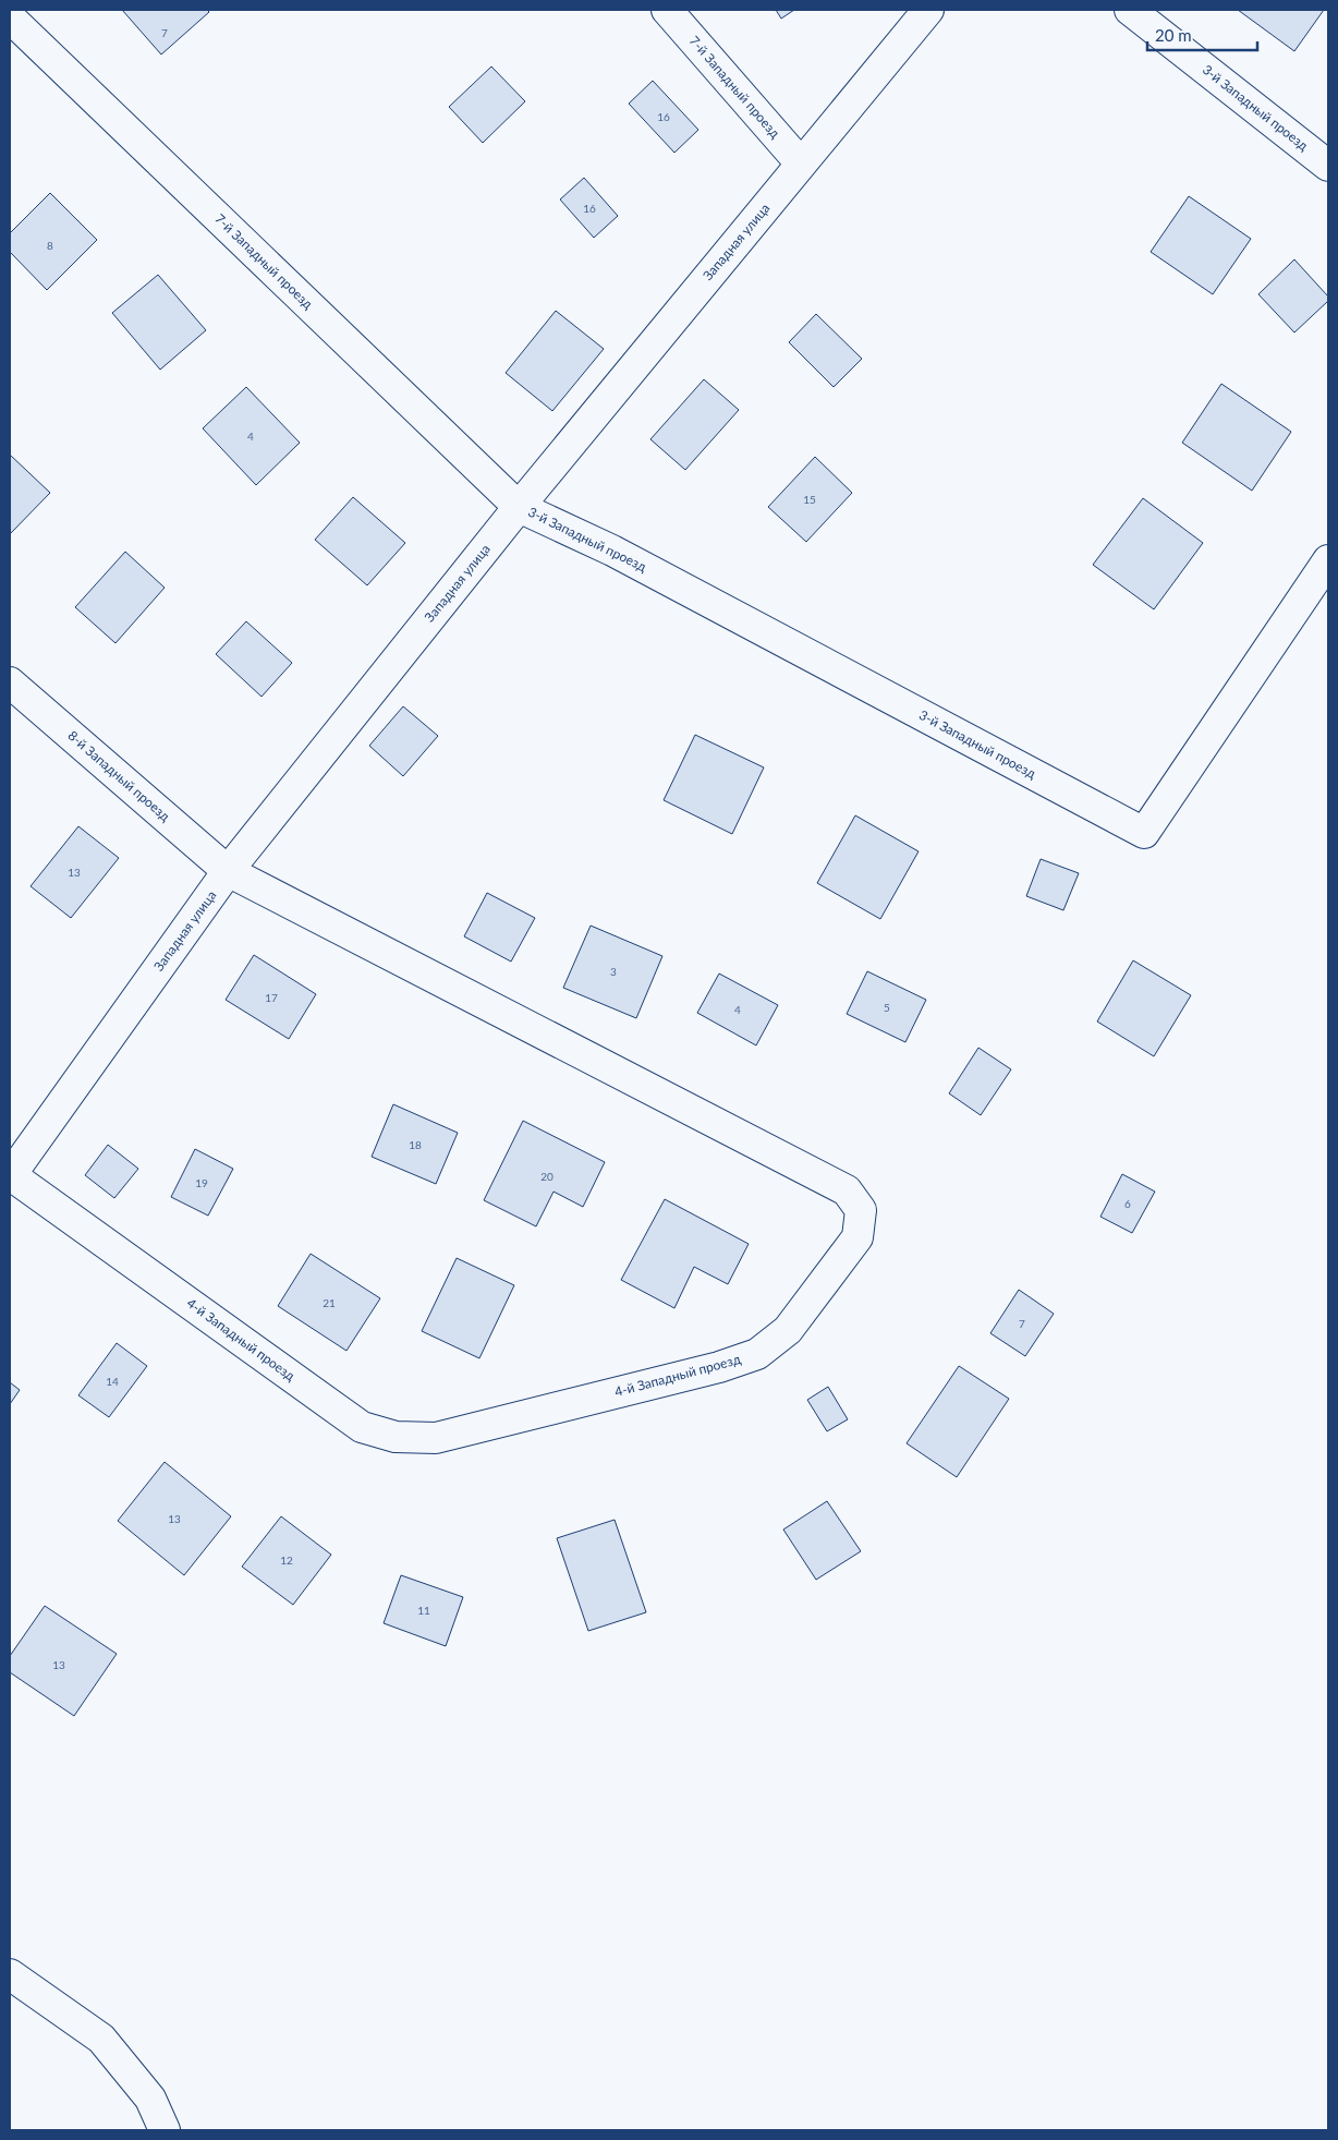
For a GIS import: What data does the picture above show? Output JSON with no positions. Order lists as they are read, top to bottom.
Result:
{
  "streets": {
    "street": [
      "7-й Западный проезд",
      "3-й Западный проезд",
      "Западная улица",
      "8-й Западный проезд",
      "4-й Западный проезд"
    ]
  },
  "crossings": [
    ["7-й Западный проезд", "3-й Западный проезд"],
    ["7-й Западный проезд", "Западная улица"],
    ["3-й Западный проезд", "Западная улица"],
    ["Западная улица", "8-й Западный проезд"],
    ["Западная улица", "4-й Западный проезд"],
    ["8-й Западный проезд", "4-й Западный проезд"]
  ],
  "house_numbers": [
    "7",
    "16",
    "16",
    "8",
    "4",
    "15",
    "13",
    "3",
    "17",
    "5",
    "4",
    "18",
    "20",
    "19",
    "6",
    "21",
    "7",
    "14",
    "13",
    "12",
    "11",
    "13"
  ],
  "scale_bar": "20 m"
}
